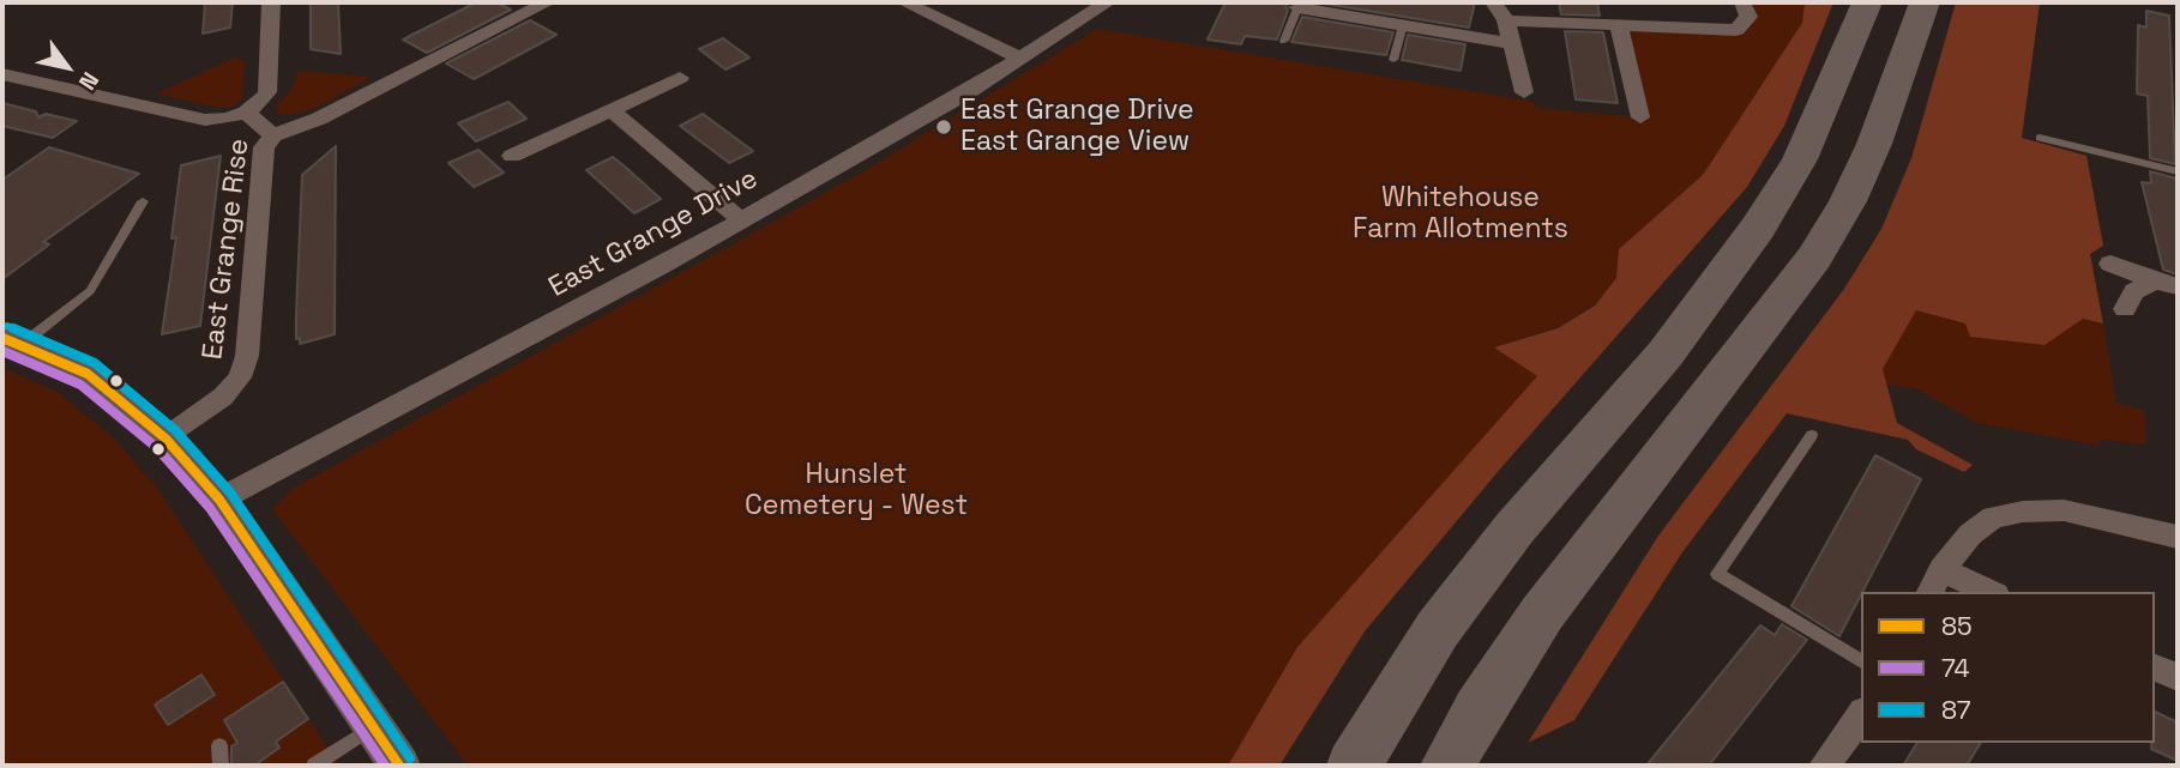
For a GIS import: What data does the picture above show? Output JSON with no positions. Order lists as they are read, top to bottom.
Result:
{
  "streets": {
    "street": ["East Grange Drive", "East Grange Rise"]
  },
  "parks": ["Whitehouse Farm Allotments", "Hunslet Cemetery - West"],
  "places": ["East Grange Drive East Grange View"],
  "lines": ["transit line 87", "transit line 85", "transit line 74"],
  "legend": ["85", "74", "87"],
  "north": "bottom right"
}
